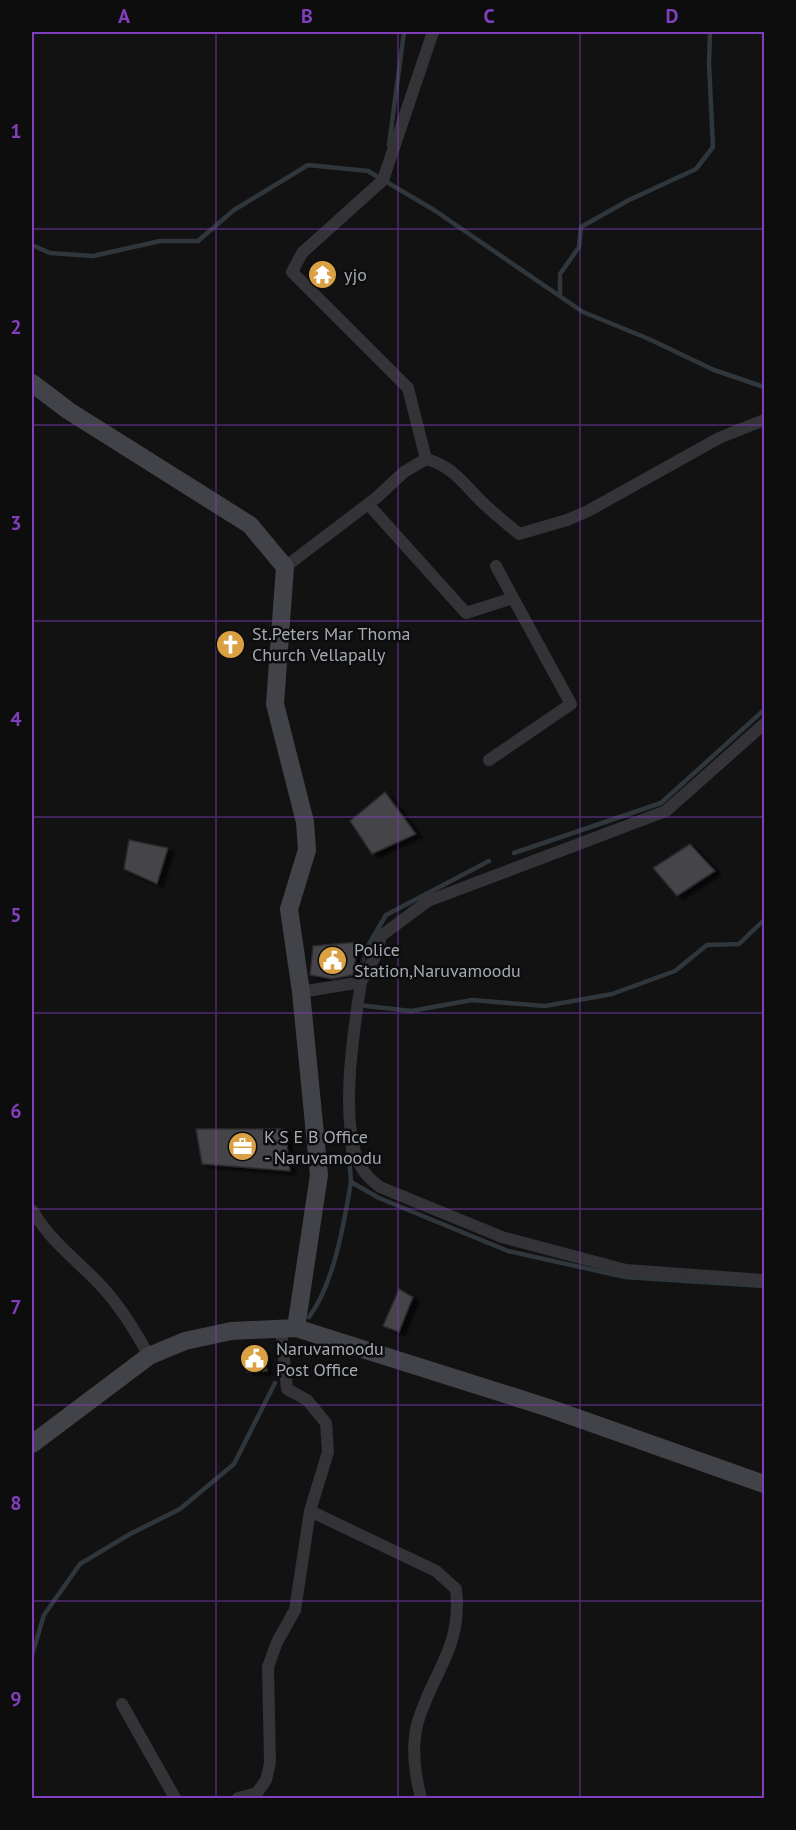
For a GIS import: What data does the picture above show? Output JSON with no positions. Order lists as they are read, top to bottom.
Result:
{
  "places": {
    "temple": ["yjo"],
    "church": ["St.Peters Mar Thoma Church Vellapally"],
    "public building": ["Police Station,Naruvamoodu", "Naruvamoodu Post Office"],
    "office": ["K S E B Office - Naruvamoodu"]
  },
  "grid": {
    "columns": [
      "A",
      "B",
      "C",
      "D"
    ],
    "rows": [
      "1",
      "2",
      "3",
      "4",
      "5",
      "6",
      "7",
      "8",
      "9"
    ]
  }
}
